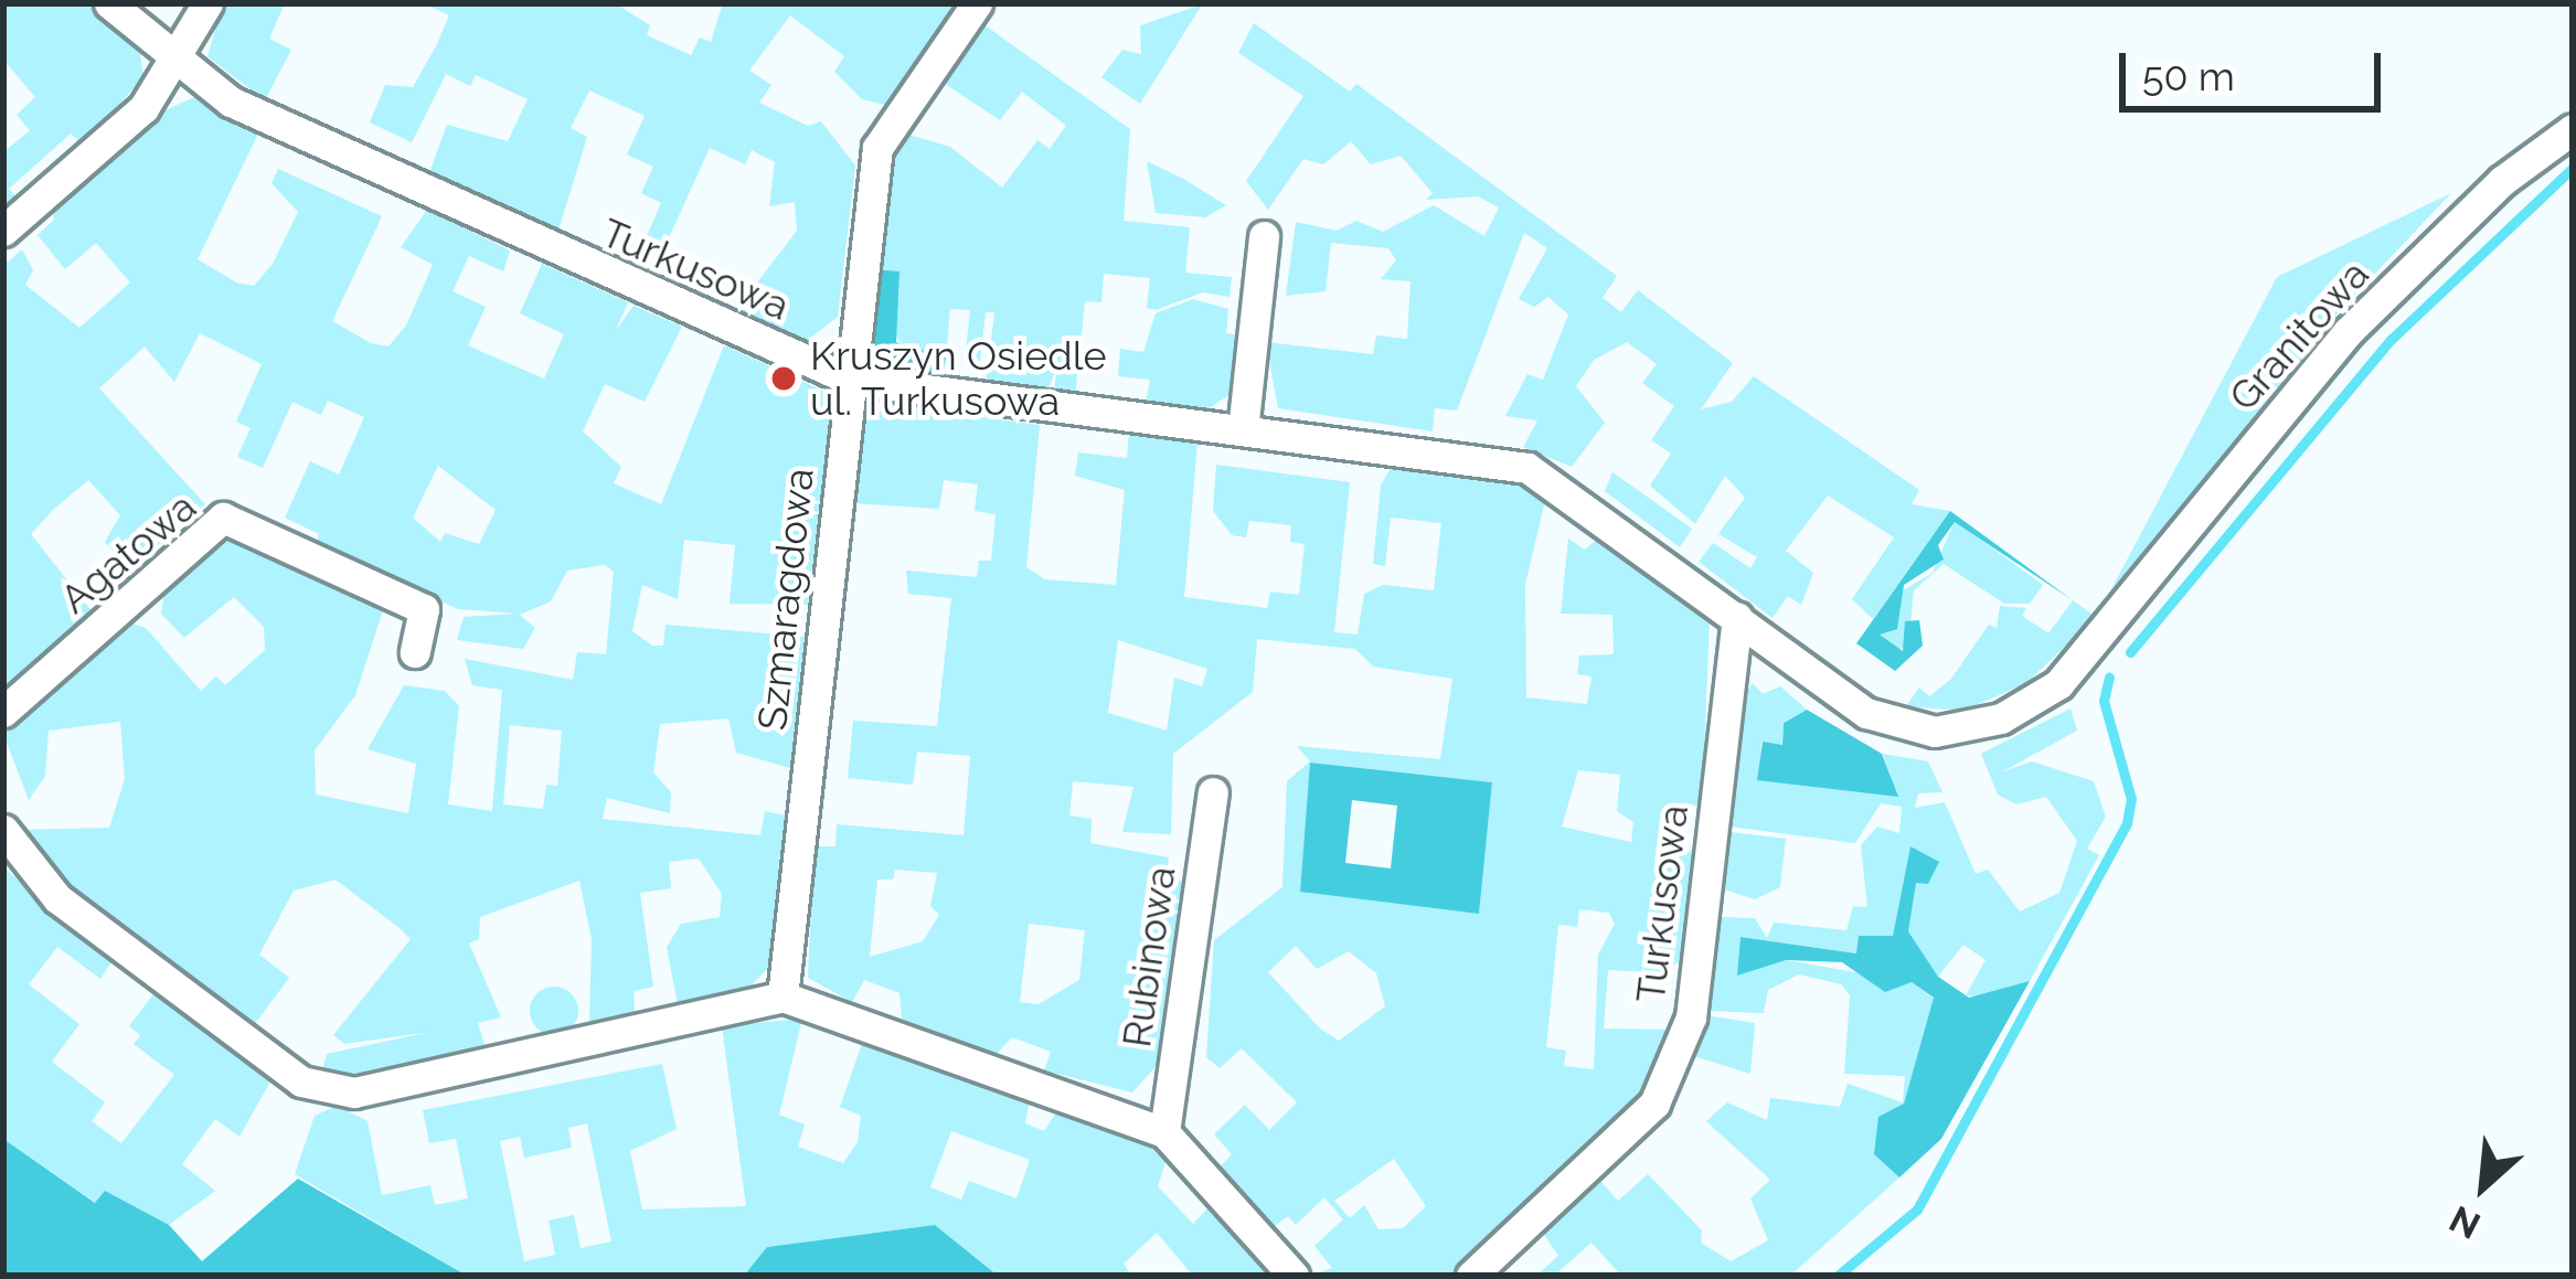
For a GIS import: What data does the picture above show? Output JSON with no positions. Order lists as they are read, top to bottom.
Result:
{
  "streets": {
    "street": [
      "Turkusowa",
      "Granitowa",
      "Agatowa",
      "Szmaragdowa",
      "Rubinowa"
    ]
  },
  "crossings": [
    ["Turkusowa", "Granitowa"],
    ["Turkusowa", "Szmaragdowa"]
  ],
  "places": ["Kruszyn Osiedle ul. Turkusowa"],
  "scale_bar": "50 m",
  "north": "bottom left"
}
